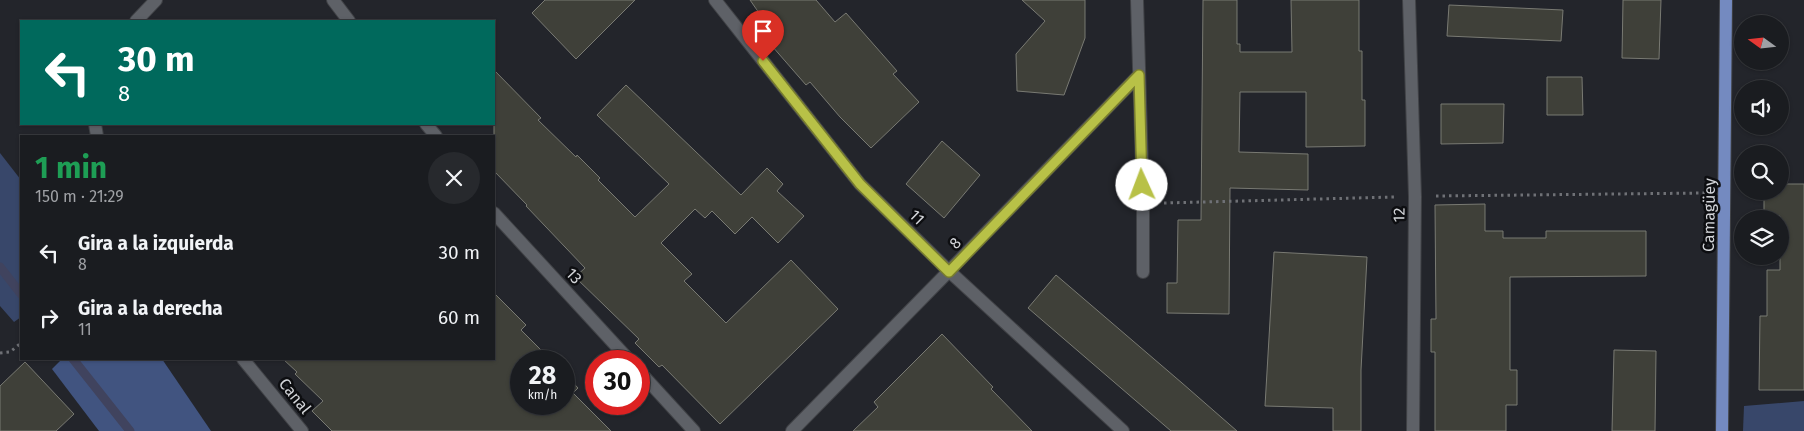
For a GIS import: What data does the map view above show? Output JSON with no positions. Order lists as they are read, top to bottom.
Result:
{
  "streets": {
    "main road": ["Camagüey"],
    "street": [
      "12",
      "11",
      "8",
      "13",
      "Canal"
    ]
  },
  "crossings": [
    ["11", "8"]
  ],
  "north": "left",
  "page": {
    "turn": ["30 m", "8"],
    "heading": ["1 min", "150 m · 21:29"],
    "list": [
      {
        "name": "Gira a la izquierda",
        "note": "8",
        "value": "30 m"
      },
      {
        "name": "Gira a la derecha",
        "note": "11",
        "value": "60 m"
      }
    ],
    "speed": "28 km/h",
    "limit": "30"
  }
}
